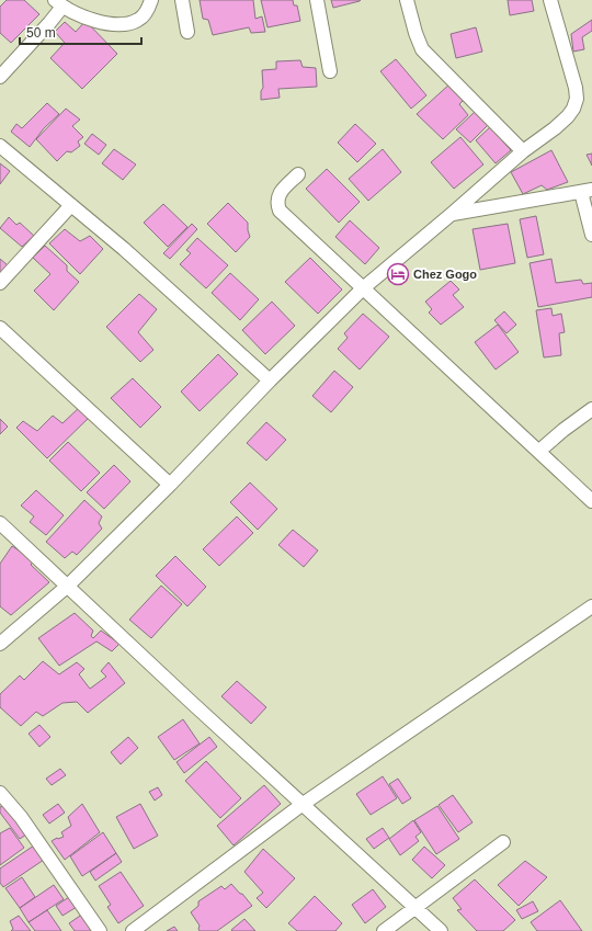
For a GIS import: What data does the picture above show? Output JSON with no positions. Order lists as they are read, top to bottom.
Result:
{
  "places": {
    "hotel": ["Chez Gogo"]
  },
  "scale_bar": "50 m"
}
